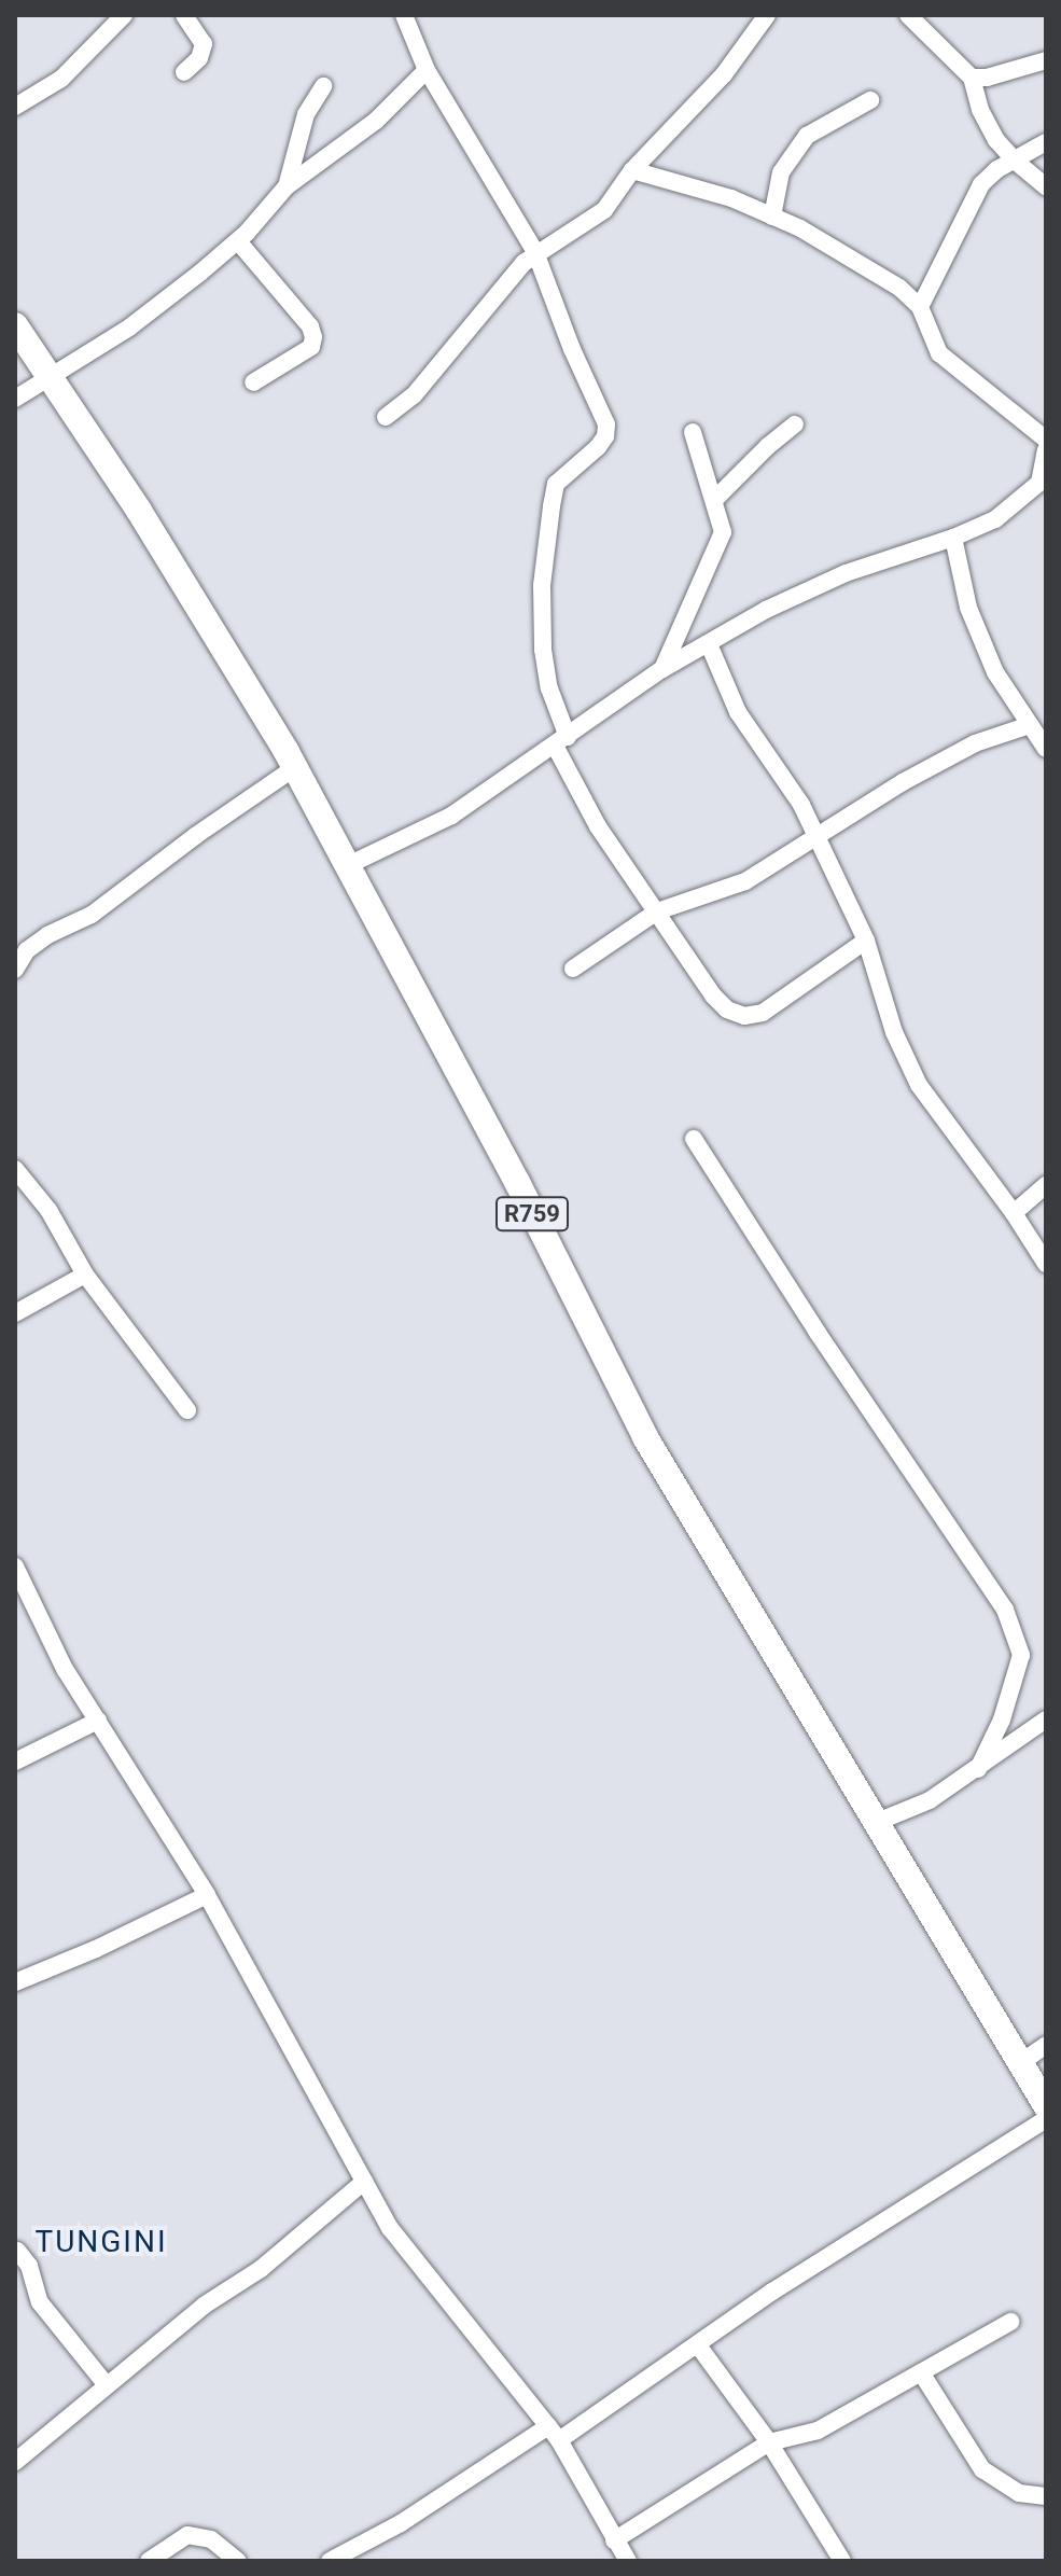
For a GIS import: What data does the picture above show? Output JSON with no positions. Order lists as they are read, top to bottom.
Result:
{
  "streets": {
    "main road": ["R759"]
  },
  "districts": ["TUNGINI"]
}
